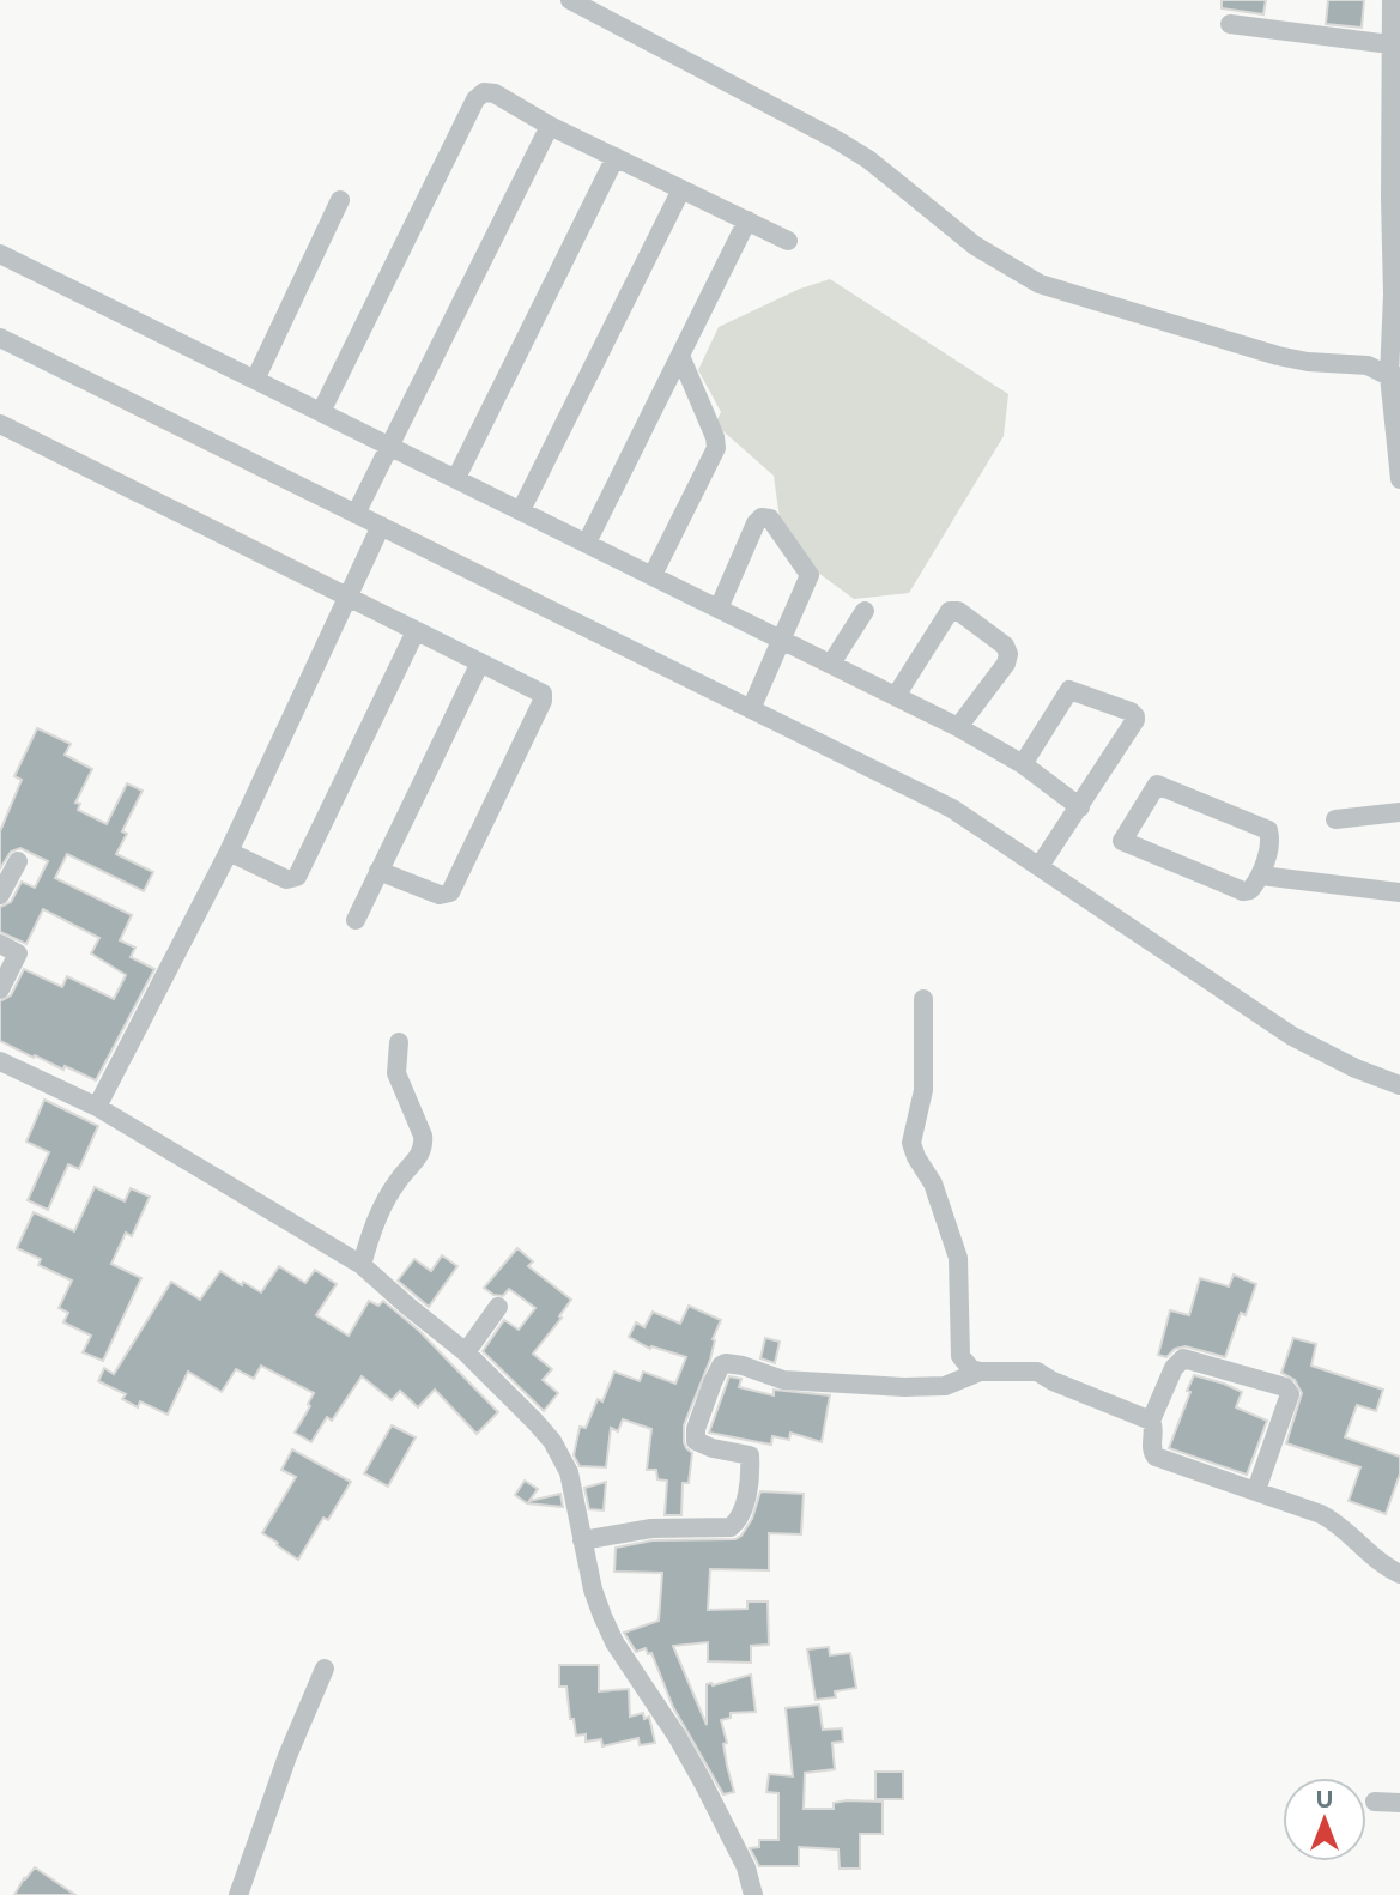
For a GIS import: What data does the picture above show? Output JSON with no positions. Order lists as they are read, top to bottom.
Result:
{
  "north": "top"
}
